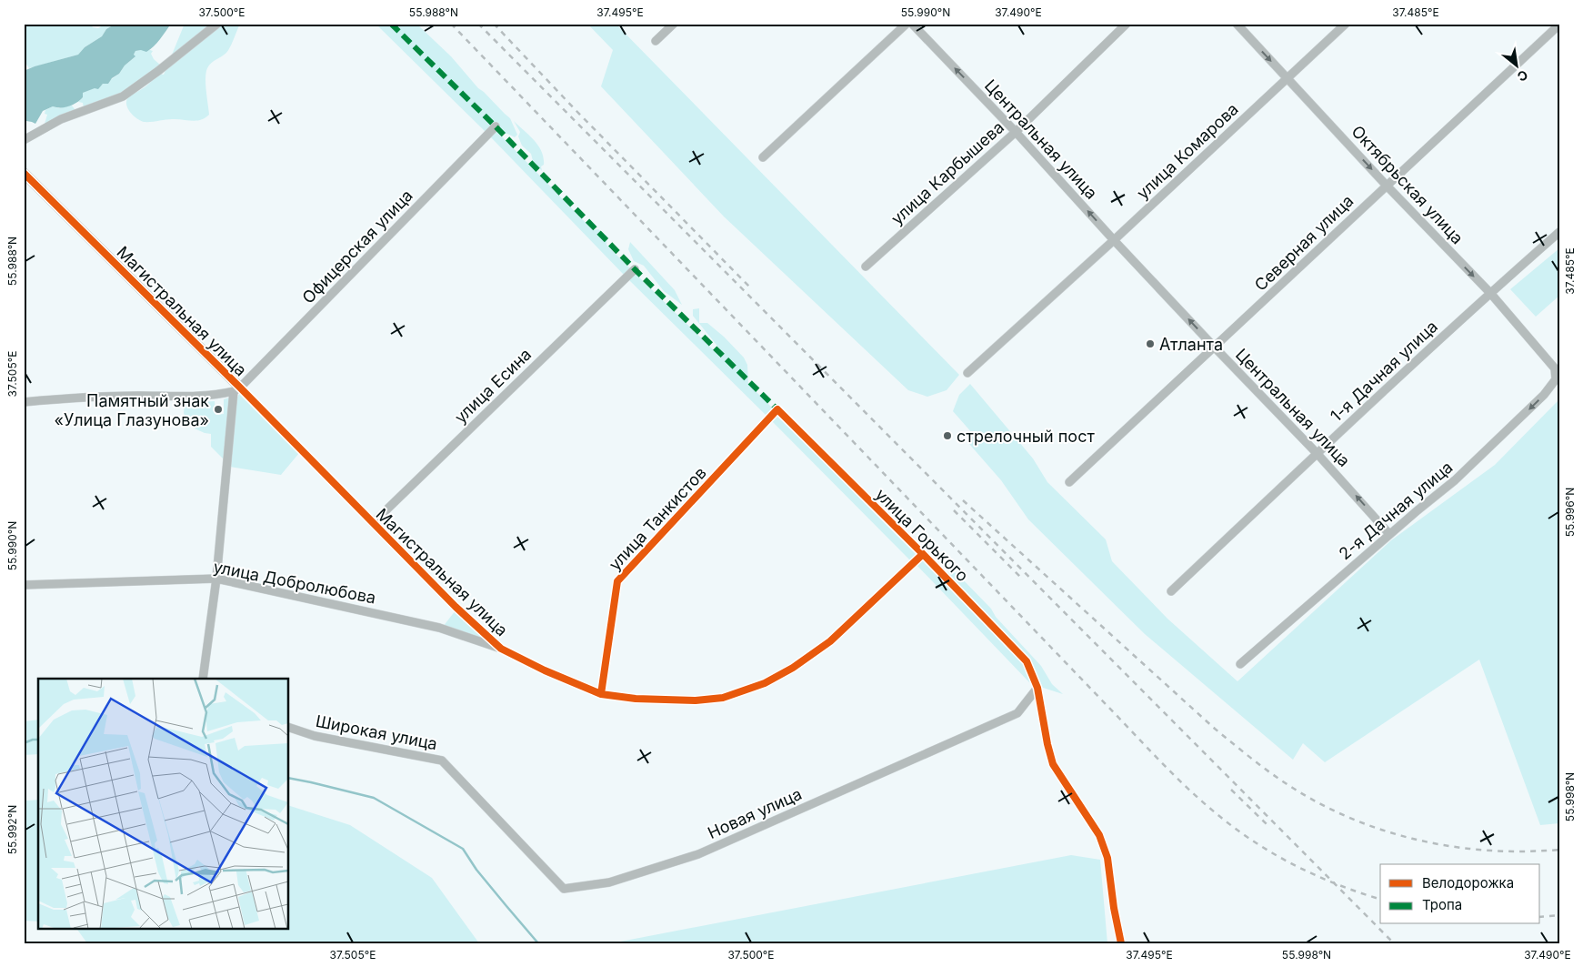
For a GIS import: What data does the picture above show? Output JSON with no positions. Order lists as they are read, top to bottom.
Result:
{
  "streets": {
    "street": [
      "Центральная улица",
      "улица Комарова",
      "улица Карбышева",
      "Октябрьская улица",
      "Северная улица",
      "Офицерская улица",
      "Магистральная улица",
      "1-я Дачная улица",
      "улица Есина",
      "2-я Дачная улица",
      "улица Танкистов",
      "улица Горького",
      "улица Добролюбова",
      "Широкая улица",
      "Новая улица"
    ]
  },
  "crossings": [
    ["Центральная улица", "улица Комарова"],
    ["Центральная улица", "улица Карбышева"],
    ["Центральная улица", "Северная улица"],
    ["Центральная улица", "1-я Дачная улица"],
    ["Центральная улица", "2-я Дачная улица"],
    ["улица Комарова", "Октябрьская улица"],
    ["Октябрьская улица", "Северная улица"],
    ["Октябрьская улица", "1-я Дачная улица"],
    ["Октябрьская улица", "2-я Дачная улица"],
    ["Офицерская улица", "Магистральная улица"],
    ["Магистральная улица", "улица Есина"],
    ["Магистральная улица", "улица Танкистов"],
    ["Магистральная улица", "улица Горького"],
    ["Магистральная улица", "улица Добролюбова"],
    ["улица Танкистов", "улица Горького"],
    ["улица Горького", "Новая улица"],
    ["Широкая улица", "Новая улица"]
  ],
  "one_way": ["Центральная улица", "Октябрьская улица", "2-я Дачная улица"],
  "places": ["Атланта", "Памятный знак «Улица Глазунова»", "стрелочный пост"],
  "legend": ["Велодорожка", "Тропа"],
  "north": "bottom right",
  "coordinates": [
    "37.500°E",
    "55.988°N",
    "37.495°E",
    "55.990°N",
    "37.490°E",
    "37.485°E",
    "37.505°E",
    "55.996°N",
    "55.998°N",
    "55.992°N"
  ]
}
